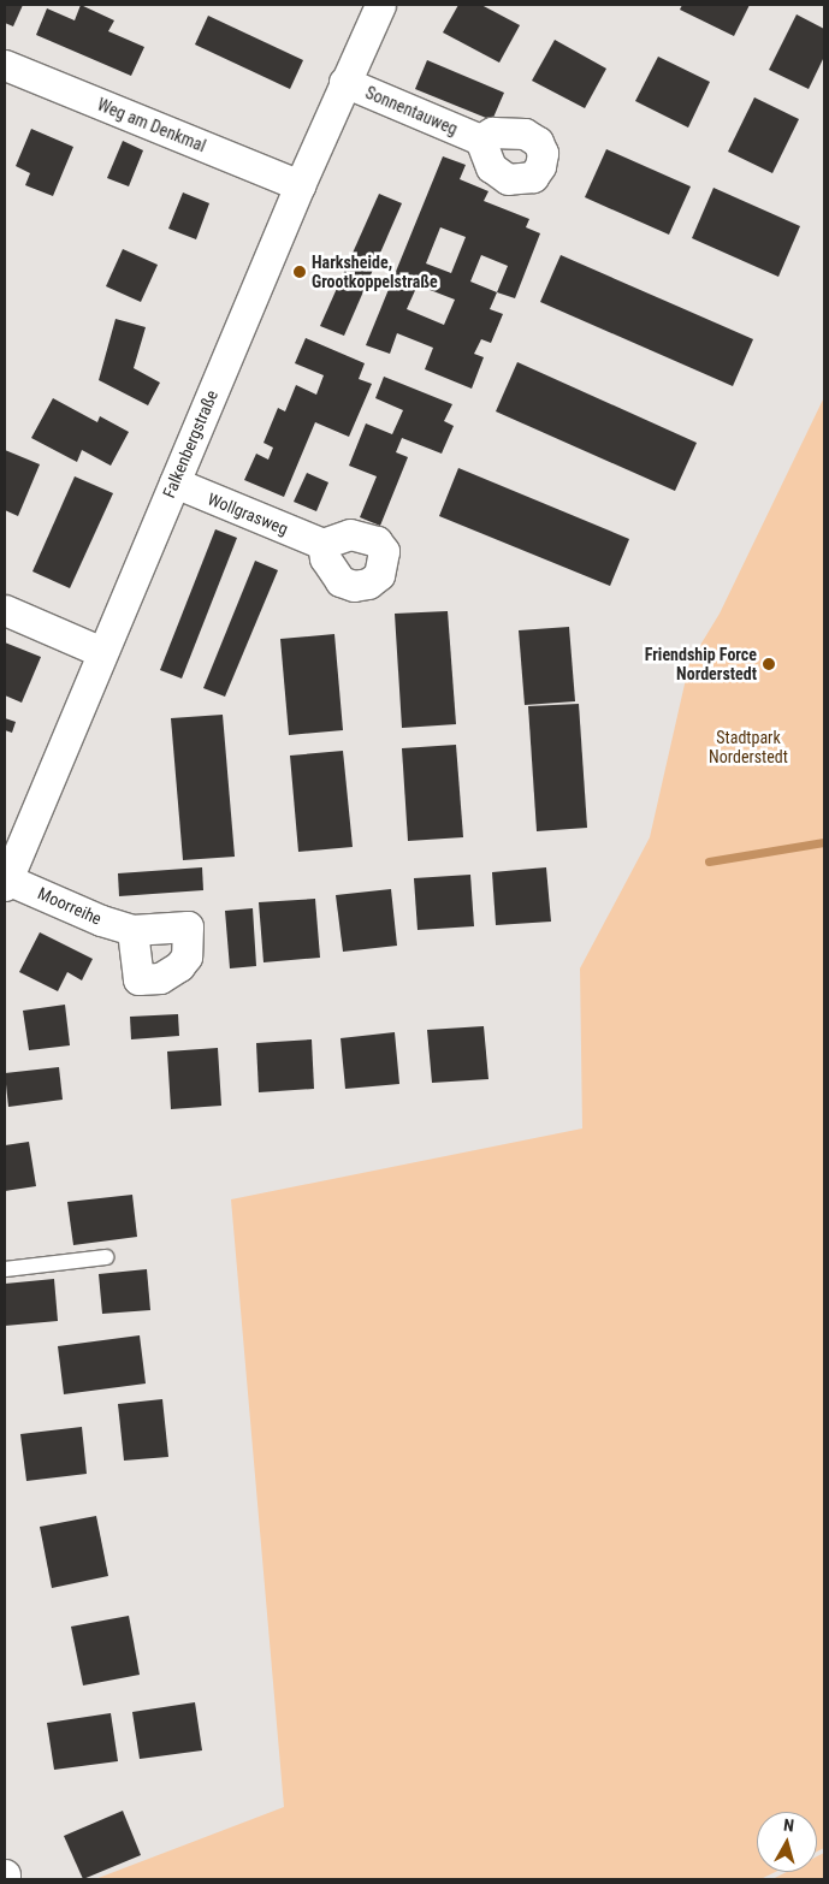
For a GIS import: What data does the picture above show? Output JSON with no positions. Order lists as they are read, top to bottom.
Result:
{
  "streets": {
    "street": [
      "Sonnentauweg",
      "Weg am Denkmal",
      "Falkenbergstraße",
      "Wollgrasweg",
      "Moorreihe"
    ]
  },
  "crossings": [
    ["Sonnentauweg", "Falkenbergstraße"],
    ["Weg am Denkmal", "Falkenbergstraße"],
    ["Falkenbergstraße", "Wollgrasweg"],
    ["Falkenbergstraße", "Moorreihe"]
  ],
  "parks": ["Stadtpark Norderstedt"],
  "places": ["Harksheide, Grootkoppelstraße", "Friendship Force Norderstedt"],
  "north": "top"
}
